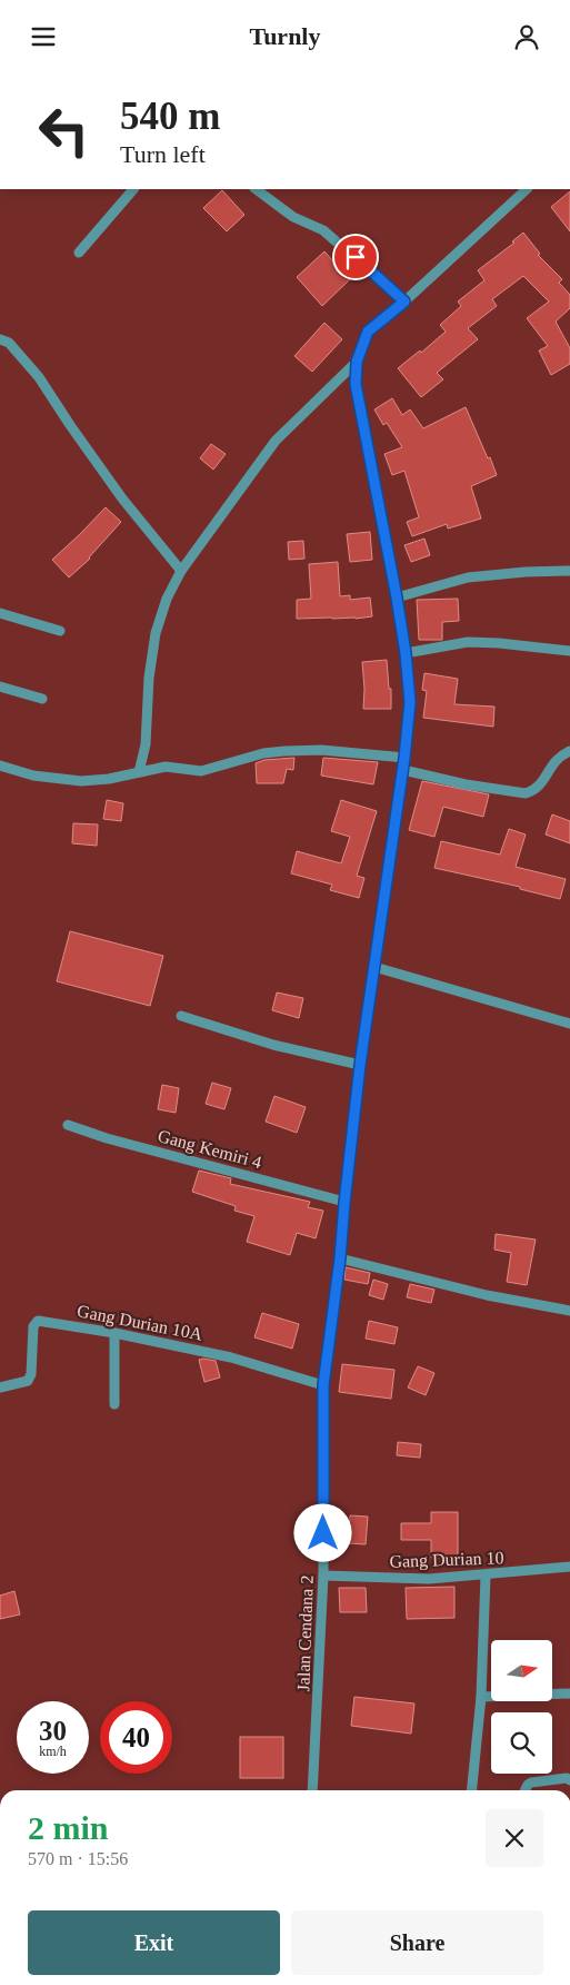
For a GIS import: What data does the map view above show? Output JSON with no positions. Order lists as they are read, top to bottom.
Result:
{
  "streets": {
    "street": [
      "Gang Kemiri 4",
      "Gang Durian 10A",
      "Gang Durian 10",
      "Jalan Cendana 2"
    ]
  },
  "crossings": [
    ["Gang Kemiri 4", "Jalan Cendana 2"],
    ["Gang Durian 10A", "Jalan Cendana 2"],
    ["Gang Durian 10", "Jalan Cendana 2"]
  ],
  "north": "right",
  "page": {
    "header": "Turnly",
    "turn": ["540 m", "Turn left"],
    "speed": "30 km/h",
    "limit": "40",
    "heading": ["2 min", "570 m · 15:56"],
    "buttons": ["Exit", "Share"]
  }
}
